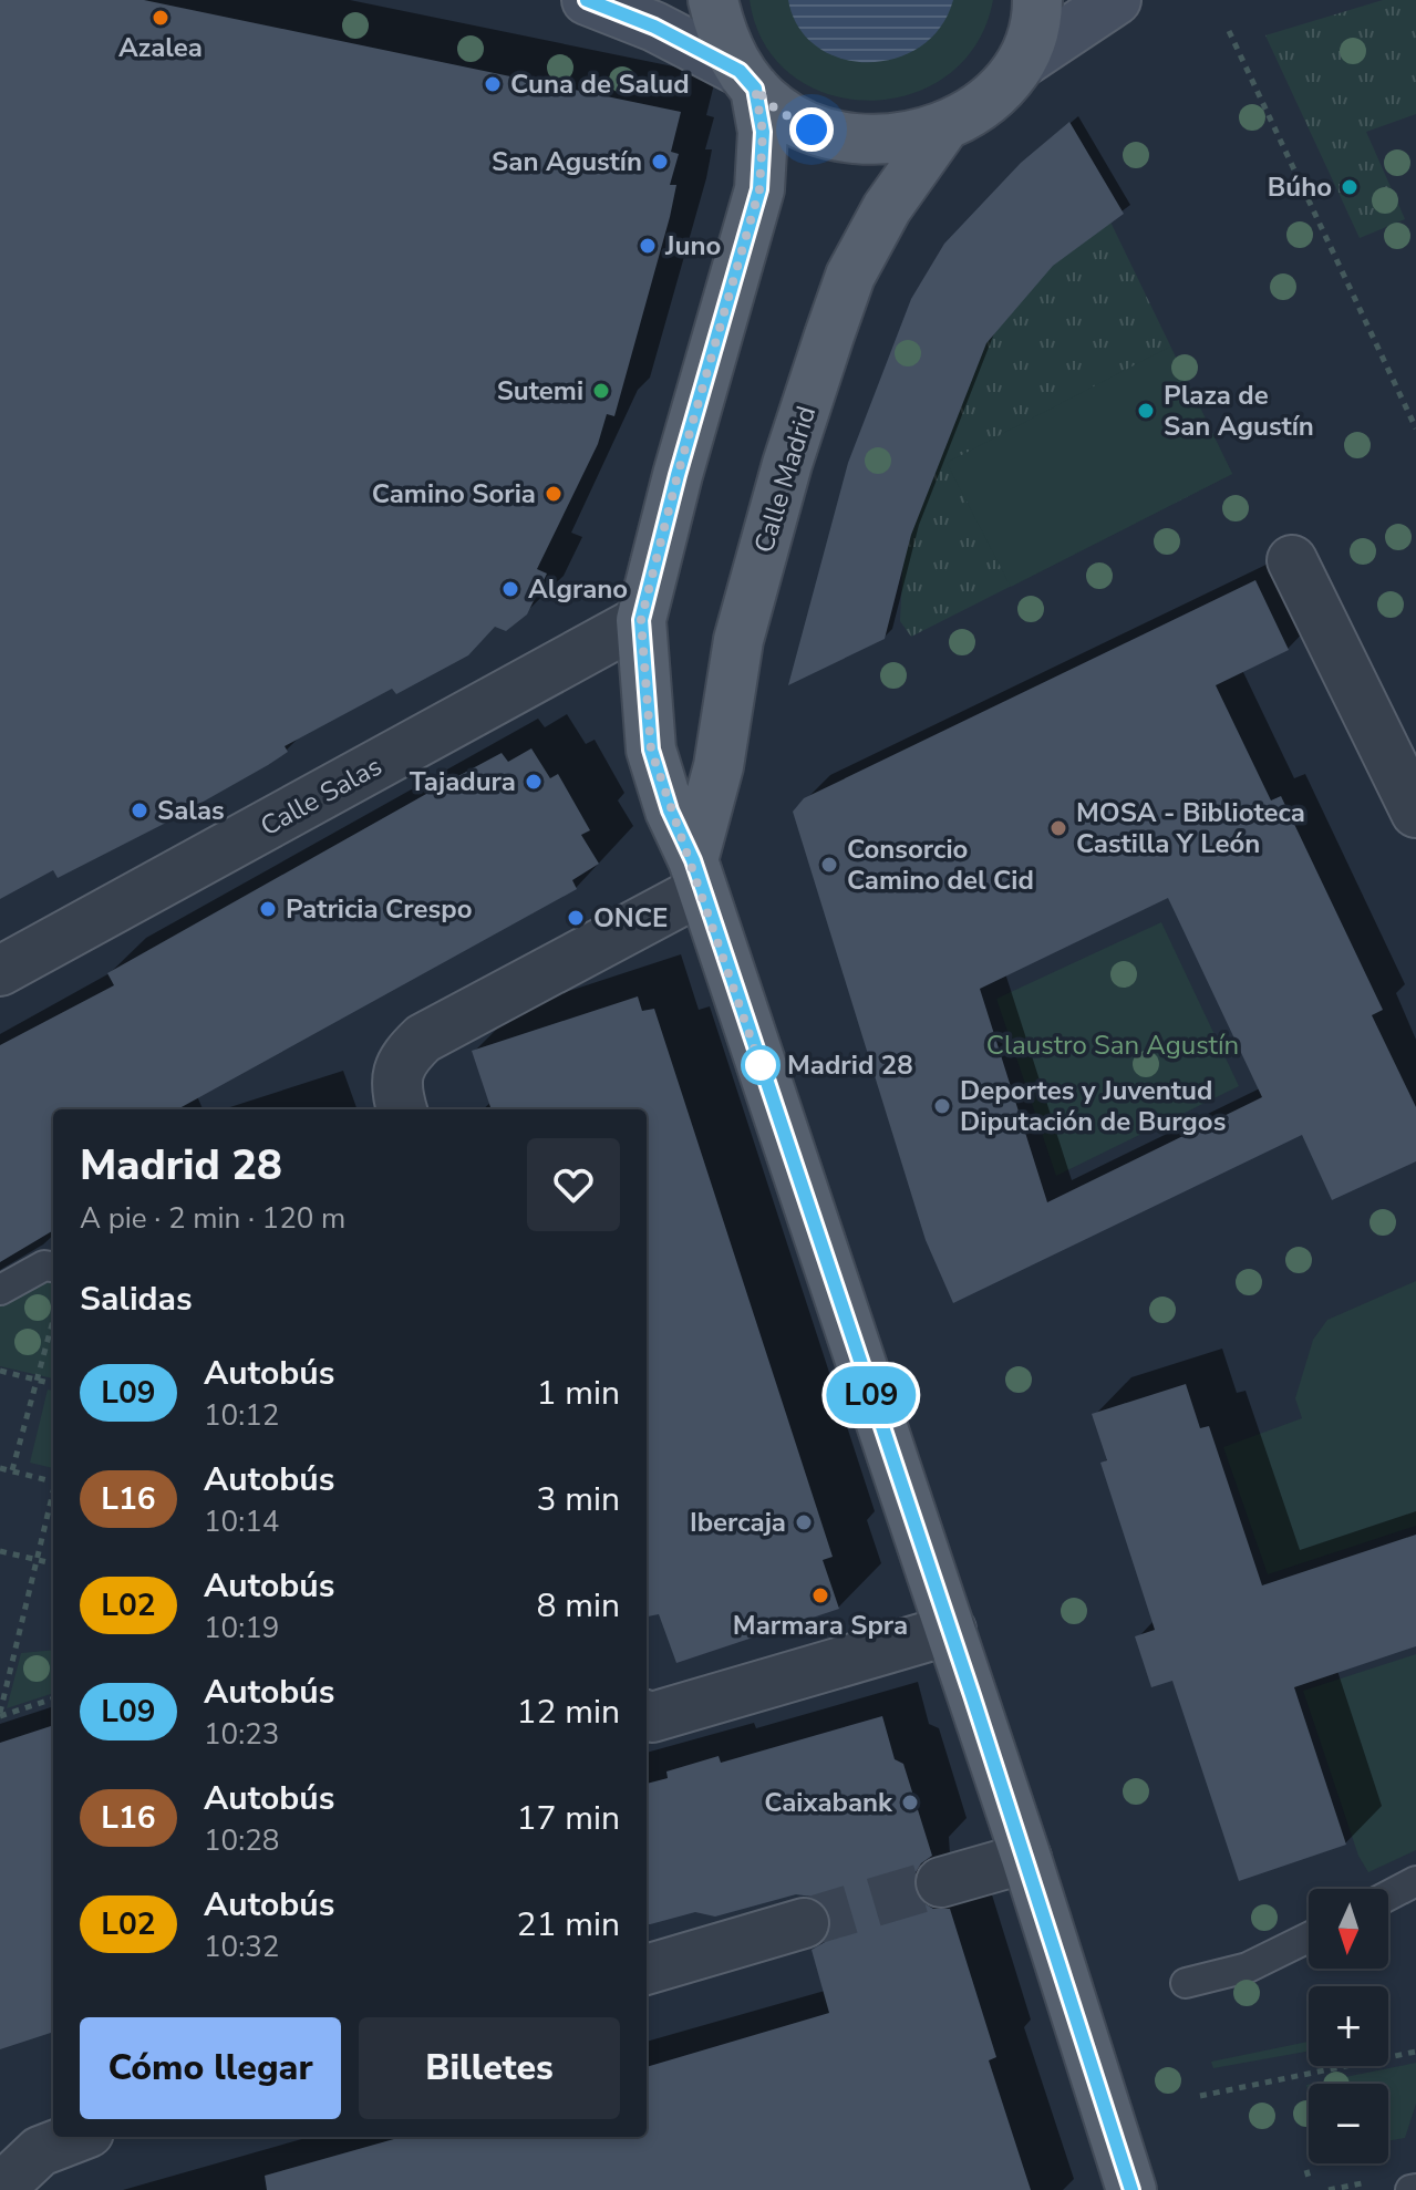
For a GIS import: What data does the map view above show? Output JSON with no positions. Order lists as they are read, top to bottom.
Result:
{
  "streets": {
    "main road": ["Calle Madrid"],
    "street": ["Calle Salas"]
  },
  "parks": ["Claustro San Agustín"],
  "places": [
    "Azalea",
    "Cuna de Salud",
    "San Agustín",
    "Búho",
    "Juno",
    "Sutemi",
    "Plaza de San Agustín",
    "Camino Soria",
    "Algrano",
    "Tajadura",
    "Salas",
    "MOSA - Biblioteca Castilla Y León",
    "Consorcio Camino del Cid",
    "Patricia Crespo",
    "ONCE",
    "Madrid 28",
    "Deportes y Juventud Diputación de Burgos",
    "Ibercaja",
    "Marmara Spra",
    "Caixabank"
  ],
  "lines": ["bus line L09"],
  "north": "bottom",
  "page": {
    "on_map": "L09",
    "heading": [
      ["Madrid 28", "A pie · 2 min · 120 m"],
      "Salidas"
    ],
    "list": [
      {
        "mark": "L09",
        "name": "Autobús",
        "note": "10:12",
        "value": "1 min"
      },
      {
        "mark": "L16",
        "name": "Autobús",
        "note": "10:14",
        "value": "3 min"
      },
      {
        "mark": "L02",
        "name": "Autobús",
        "note": "10:19",
        "value": "8 min"
      },
      {
        "mark": "L09",
        "name": "Autobús",
        "note": "10:23",
        "value": "12 min"
      },
      {
        "mark": "L16",
        "name": "Autobús",
        "note": "10:28",
        "value": "17 min"
      },
      {
        "mark": "L02",
        "name": "Autobús",
        "note": "10:32",
        "value": "21 min"
      }
    ],
    "map_buttons": ["+", "−"],
    "buttons": ["Cómo llegar", "Billetes"]
  }
}
